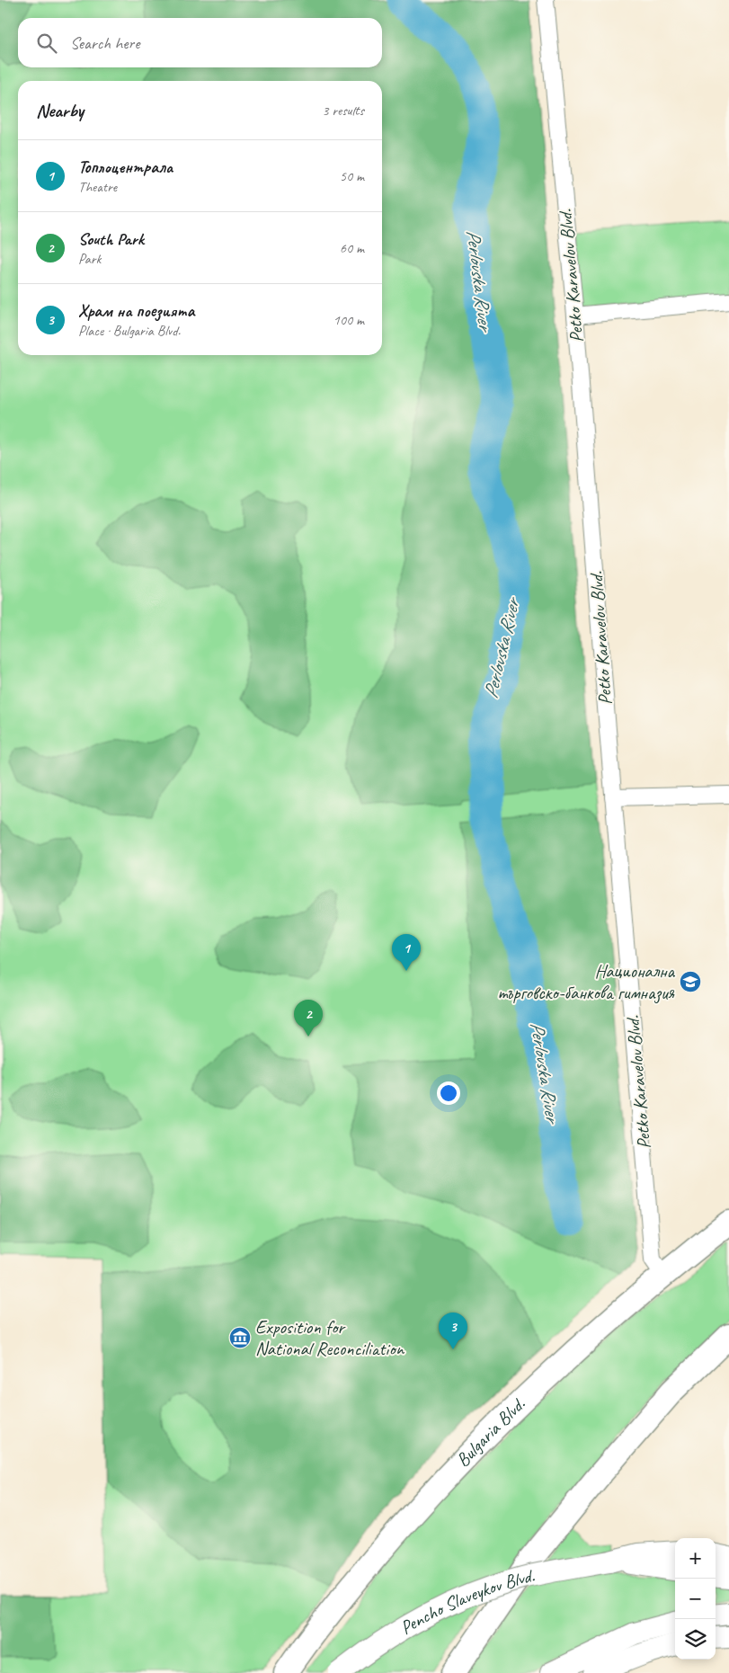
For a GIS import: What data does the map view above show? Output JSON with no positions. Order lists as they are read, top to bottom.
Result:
{
  "streets": {
    "main road": ["Bulgaria Blvd.", "Pencho Slaveykov Blvd."],
    "street": ["Petko Karavelov Blvd."]
  },
  "crossings": [
    ["Petko Karavelov Blvd.", "Bulgaria Blvd."]
  ],
  "water": ["Perlovska River"],
  "places": {
    "school or university": ["Национална търговско-банкова гимназия"],
    "museum": ["Exposition for National Reconciliation"]
  },
  "page": {
    "search": "Search here",
    "heading": ["Nearby", "3 results"],
    "list": [
      {
        "mark": "1",
        "name": "Топлоцентрала",
        "note": "Theatre",
        "value": "50 m"
      },
      {
        "mark": "2",
        "name": "South Park",
        "note": "Park",
        "value": "60 m"
      },
      {
        "mark": "3",
        "name": "Храм на поезията",
        "note": "Place · Bulgaria Blvd.",
        "value": "100 m"
      }
    ],
    "pins": ["1", "2", "3"],
    "map_buttons": ["+", "−"]
  }
}
